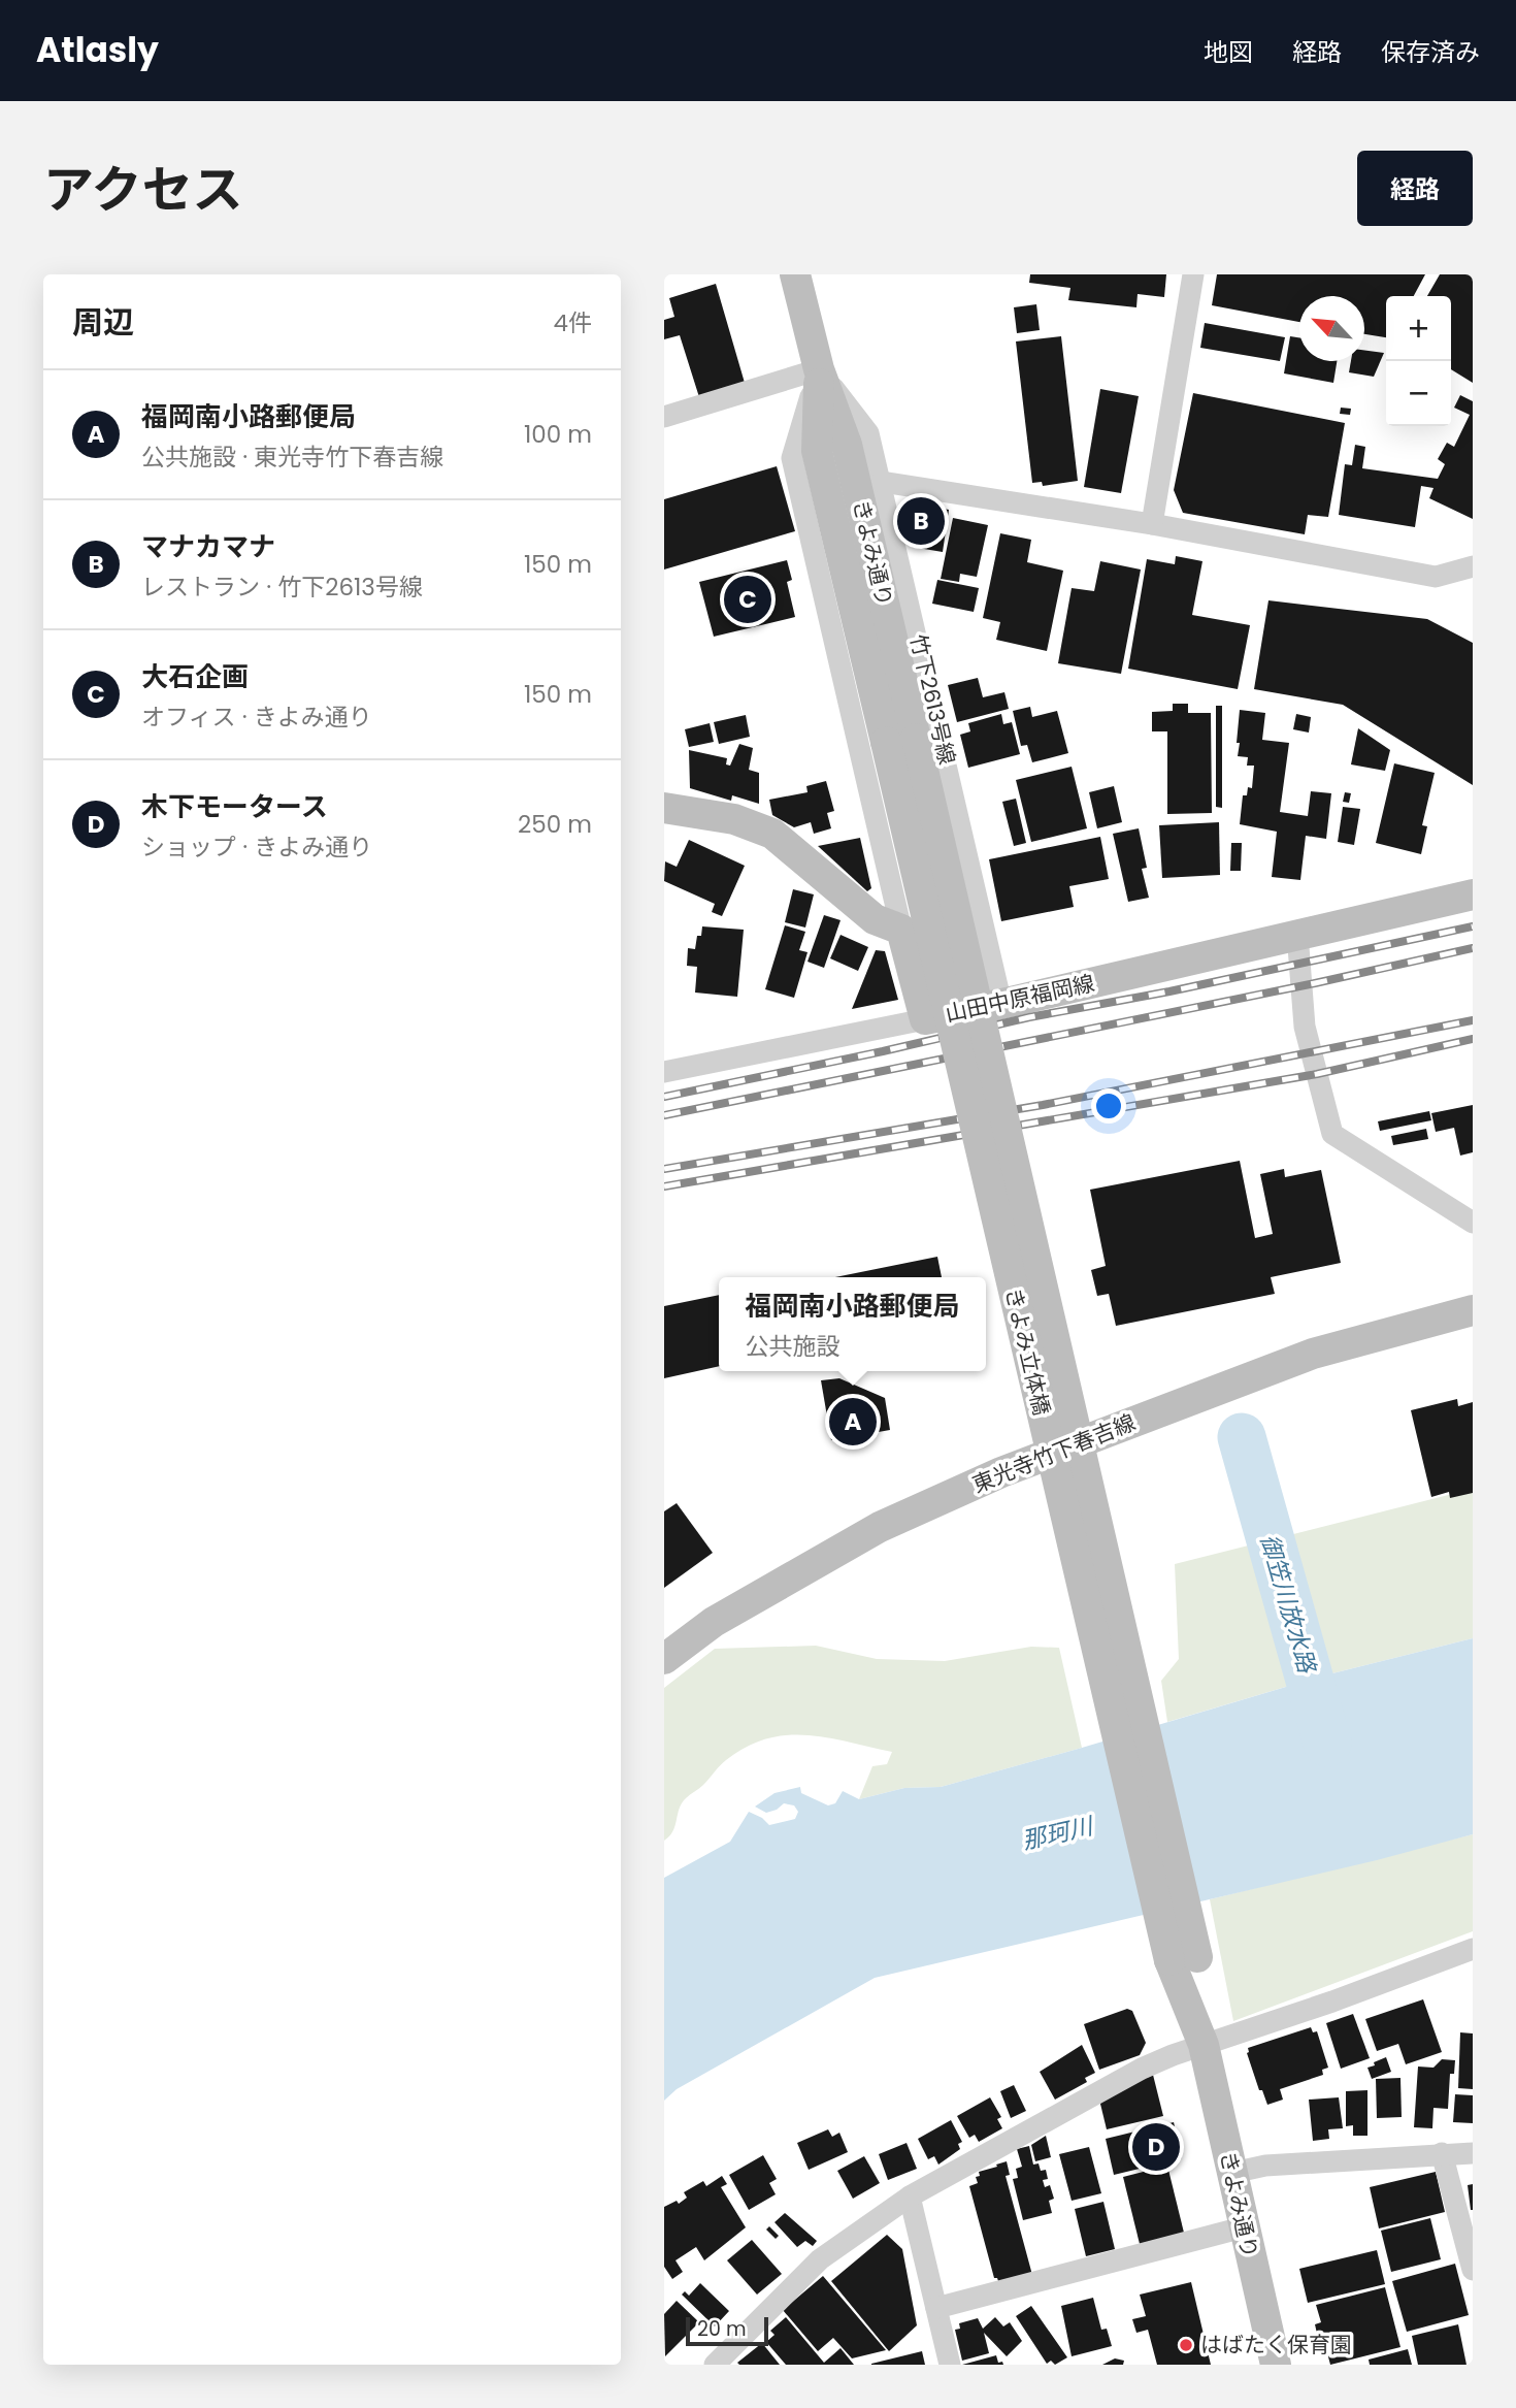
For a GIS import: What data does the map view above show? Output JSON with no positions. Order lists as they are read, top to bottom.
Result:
{
  "streets": {
    "street": [
      "きよみ通り",
      "竹下2613号線",
      "山田中原福岡線",
      "きよみ立体橋",
      "東光寺竹下春吉線"
    ]
  },
  "crossings": [
    ["きよみ通り", "竹下2613号線"],
    ["きよみ通り", "きよみ立体橋"],
    ["竹下2613号線", "山田中原福岡線"]
  ],
  "water": ["御笠川放水路", "那珂川"],
  "places": ["はばたく保育園"],
  "scale_bar": "20 m",
  "north": "top left",
  "page": {
    "header": "Atlasly",
    "nav": ["地図", "経路", "保存済み"],
    "title": "アクセス",
    "buttons": "経路",
    "heading": ["周辺", "4件"],
    "map_buttons": ["+", "−"],
    "list": [
      {
        "mark": "A",
        "name": "福岡南小路郵便局",
        "note": "公共施設 · 東光寺竹下春吉線",
        "value": "100 m"
      },
      {
        "mark": "B",
        "name": "マナカマナ",
        "note": "レストラン · 竹下2613号線",
        "value": "150 m"
      },
      {
        "mark": "C",
        "name": "大石企画",
        "note": "オフィス · きよみ通り",
        "value": "150 m"
      },
      {
        "mark": "D",
        "name": "木下モータース",
        "note": "ショップ · きよみ通り",
        "value": "250 m"
      }
    ],
    "pins": [
      "B",
      "C",
      "A",
      "D"
    ],
    "popup": ["福岡南小路郵便局", "公共施設"],
    "scale": "20 m"
  }
}
